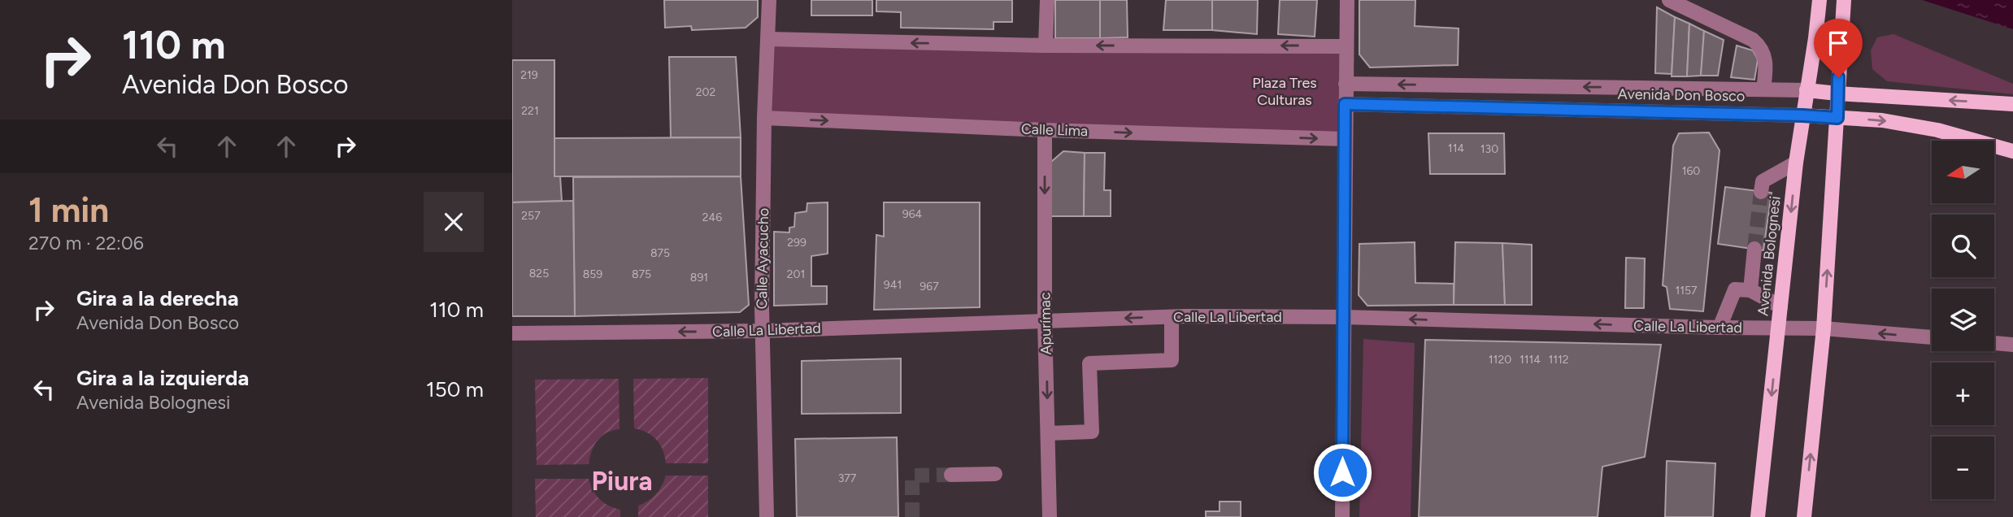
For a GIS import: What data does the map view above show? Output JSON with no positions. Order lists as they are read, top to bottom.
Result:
{
  "streets": {
    "main road": ["Avenida Don Bosco", "Avenida Bolognesi"],
    "street": [
      "Calle Lima",
      "Calle Ayacucho",
      "Calle La Libertad",
      "Apurímac"
    ]
  },
  "crossings": [
    ["Avenida Don Bosco", "Avenida Bolognesi"],
    ["Calle Lima", "Calle Ayacucho"],
    ["Calle Lima", "Apurímac"],
    ["Avenida Bolognesi", "Calle La Libertad"],
    ["Calle Ayacucho", "Calle La Libertad"],
    ["Calle La Libertad", "Apurímac"]
  ],
  "one_way": ["Calle La Libertad", "Apurímac"],
  "districts": ["Piura"],
  "parks": ["Plaza Tres Culturas"],
  "house_numbers": [
    "219",
    "202",
    "221",
    "114",
    "130",
    "160",
    "964",
    "257",
    "246",
    "299",
    "875",
    "825",
    "859",
    "875",
    "201",
    "891",
    "941",
    "967",
    "1157",
    "1120",
    "1114",
    "1112",
    "377"
  ],
  "north": "left",
  "page": {
    "turn": ["110 m", "Avenida Don Bosco"],
    "map_buttons": ["+", "−"],
    "heading": ["1 min", "270 m · 22:06"],
    "list": [
      {
        "name": "Gira a la derecha",
        "note": "Avenida Don Bosco",
        "value": "110 m"
      },
      {
        "name": "Gira a la izquierda",
        "note": "Avenida Bolognesi",
        "value": "150 m"
      }
    ]
  }
}
